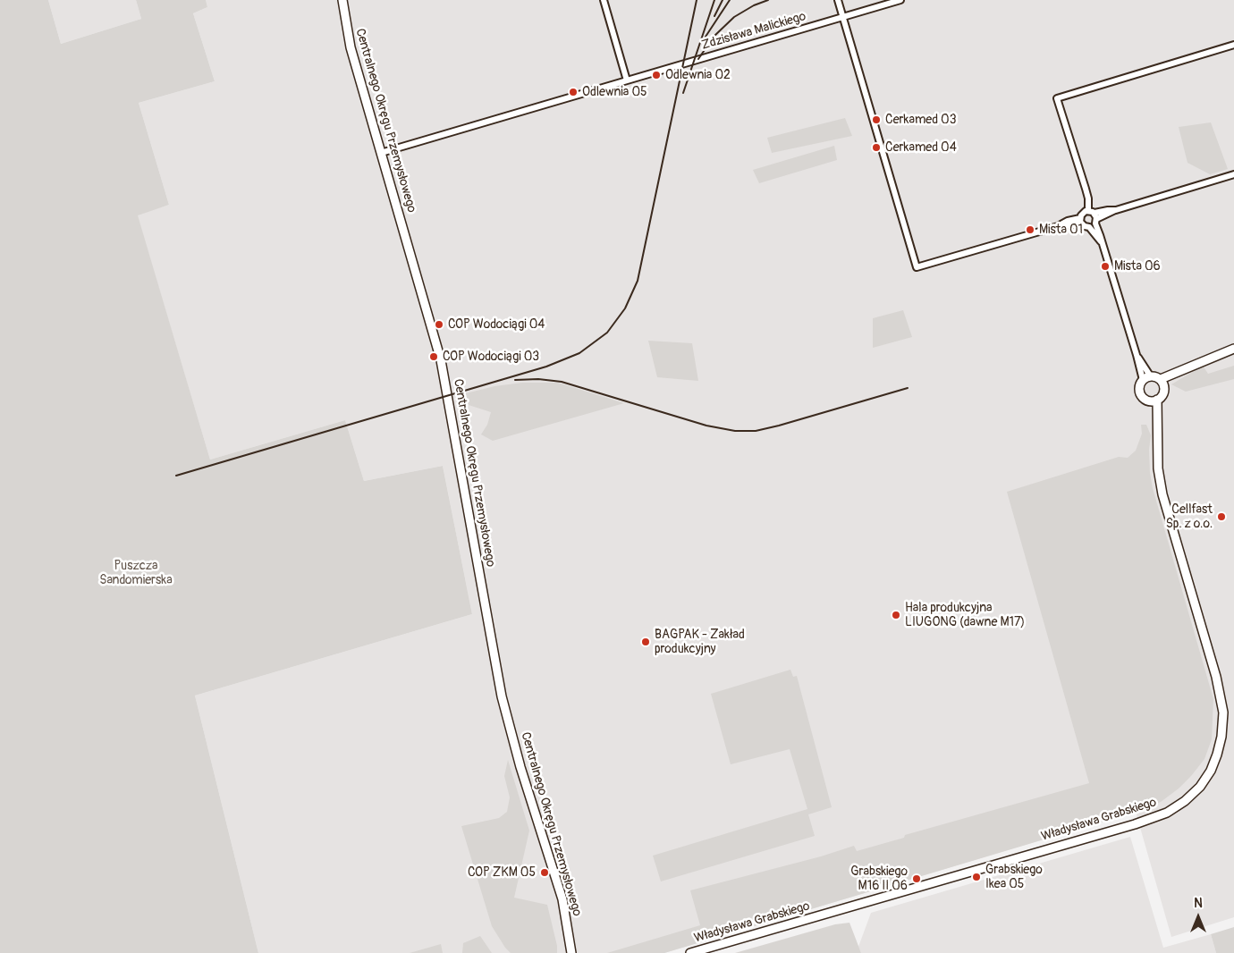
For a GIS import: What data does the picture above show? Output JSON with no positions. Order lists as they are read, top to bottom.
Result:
{
  "streets": {
    "street": ["Zdzisława Malickiego", "Centralnego Okręgu Przemysłowego", "Władysława Grabskiego"]
  },
  "crossings": [
    ["Zdzisława Malickiego", "Centralnego Okręgu Przemysłowego"]
  ],
  "parks": ["Puszcza Sandomierska"],
  "places": [
    "Odlewnia 02",
    "Odlewnia 05",
    "Cerkamed 03",
    "Cerkamed 04",
    "Mista 01",
    "Mista 06",
    "COP Wodociągi 04",
    "COP Wodociągi 03",
    "Cellfast Sp. z o.o.",
    "Hala produkcyjna LIUGONG (dawne M17)",
    "BAGPAK - Zakład produkcyjny",
    "COP ZKM 05",
    "Grabskiego Ikea 05",
    "Grabskiego M16 II 06"
  ],
  "north": "top"
}
